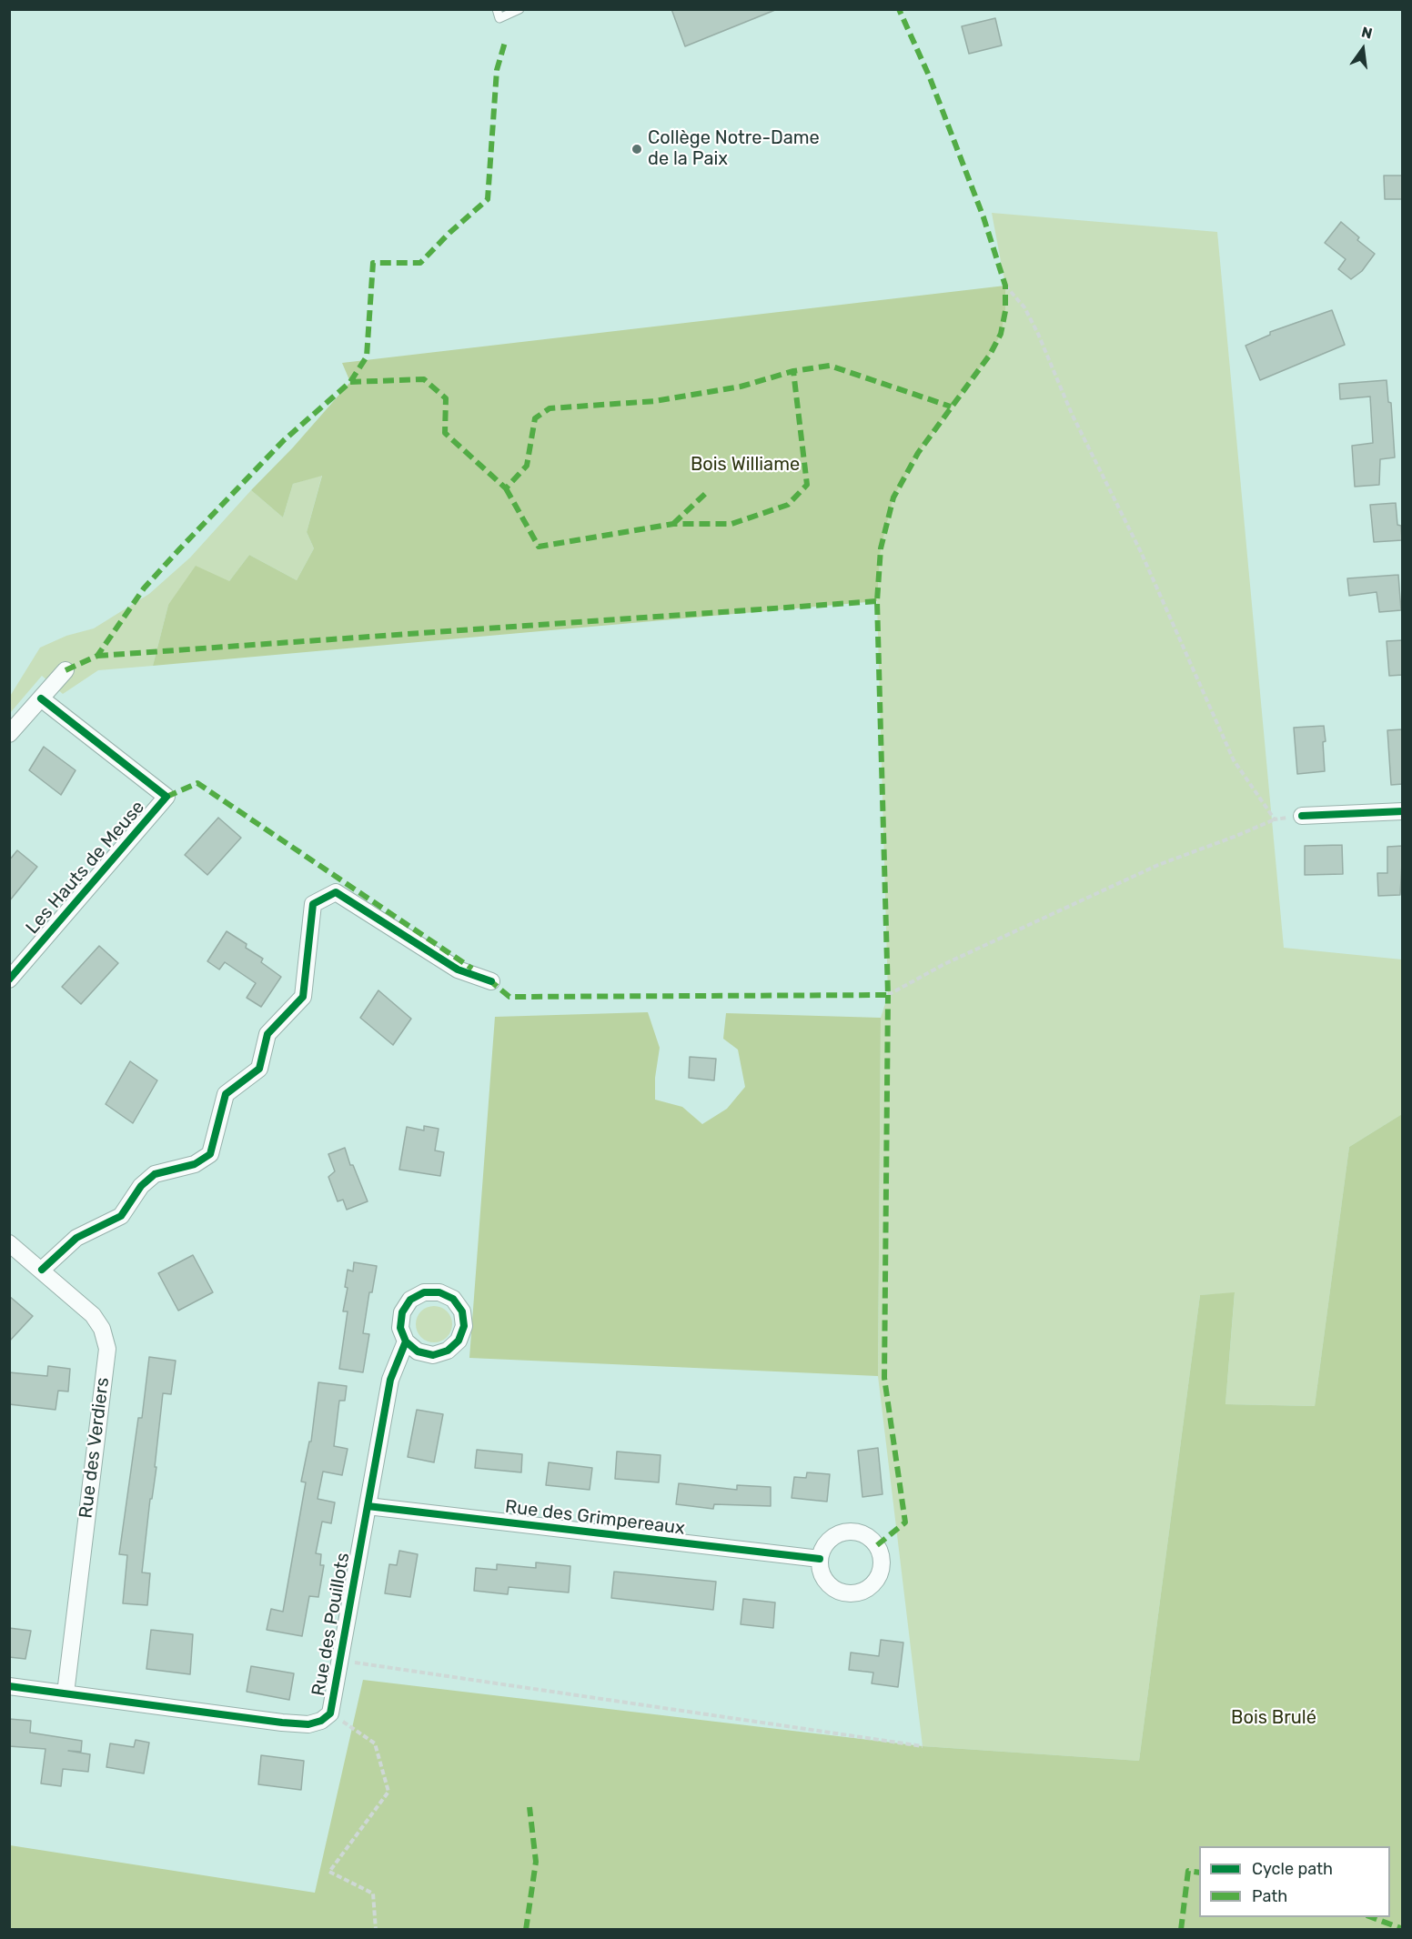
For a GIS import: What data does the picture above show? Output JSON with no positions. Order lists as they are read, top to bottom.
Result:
{
  "streets": {
    "street": [
      "Les Hauts de Meuse",
      "Rue des Verdiers",
      "Rue des Grimpereaux",
      "Rue des Pouillots"
    ]
  },
  "crossings": [
    ["Rue des Verdiers", "Rue des Pouillots"],
    ["Rue des Grimpereaux", "Rue des Pouillots"]
  ],
  "parks": ["Bois Williame", "Bois Brulé"],
  "places": ["Collège Notre-Dame de la Paix"],
  "legend": ["Cycle path", "Path"],
  "north": "top"
}
